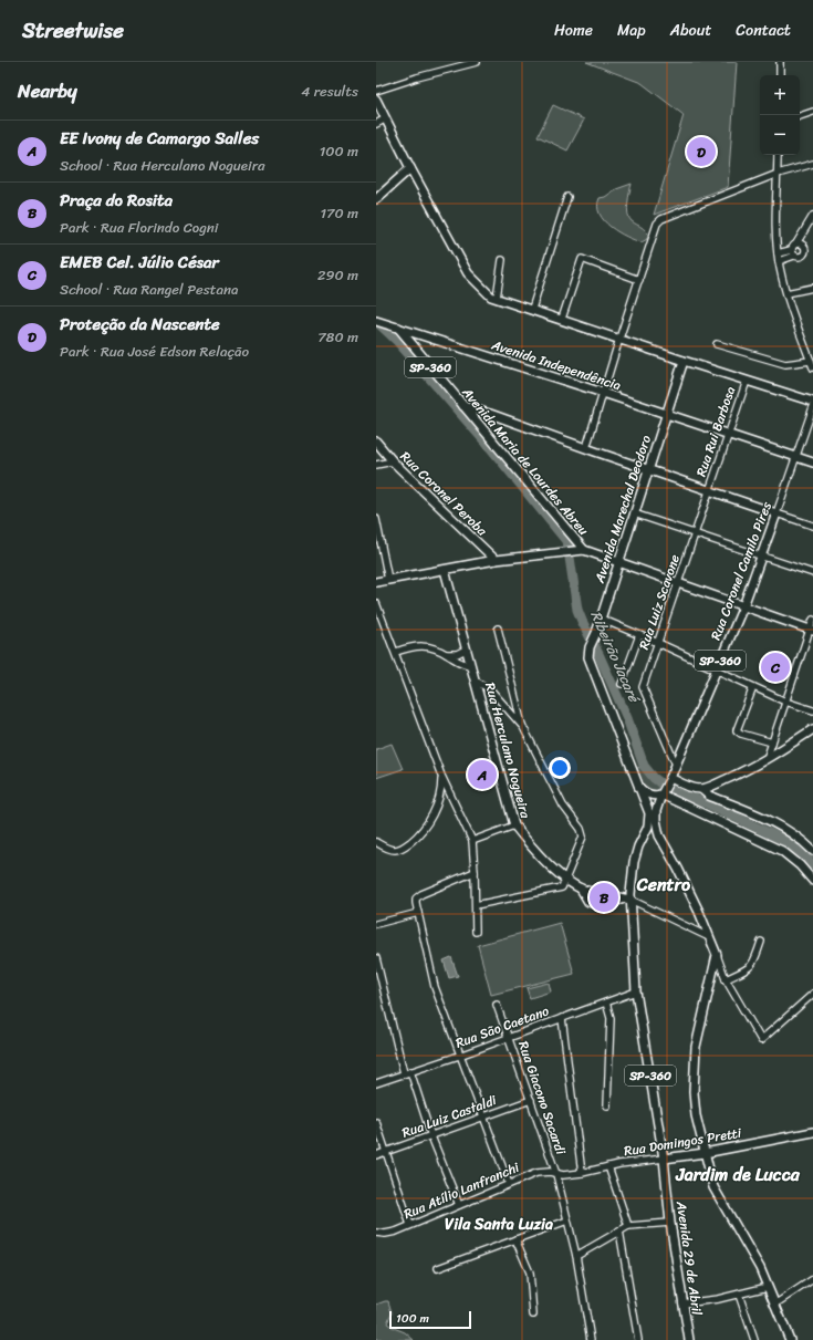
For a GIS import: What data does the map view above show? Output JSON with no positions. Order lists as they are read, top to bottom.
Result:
{
  "streets": {
    "main road": [
      "Avenida Independência",
      "SP-360",
      "Avenida Maria de Lourdes Abreu",
      "Rua Coronel Peroba",
      "Avenida Marechal Deodoro",
      "Rua Coronel Camilo Pires",
      "Rua Herculano Nogueira",
      "Rua Domingos Pretti",
      "Avenida 29 de Abril"
    ],
    "street": [
      "Rua Rui Barbosa",
      "Rua Luiz Scavone",
      "Rua São Caetano",
      "Rua Giacono Sacardi",
      "Rua Luiz Castaldi",
      "Rua Atílio Lanfranchi"
    ]
  },
  "crossings": [
    ["Avenida Independência", "Rua Rui Barbosa"],
    ["Avenida Independência", "Avenida Maria de Lourdes Abreu"],
    ["Avenida Independência", "Avenida Marechal Deodoro"],
    ["Avenida Independência", "Rua Coronel Camilo Pires"],
    ["SP-360", "Rua Coronel Camilo Pires"],
    ["SP-360", "Rua Luiz Scavone"],
    ["SP-360", "Rua Domingos Pretti"],
    ["Rua Rui Barbosa", "Rua Luiz Scavone"],
    ["Avenida Marechal Deodoro", "Avenida 29 de Abril"],
    ["Rua Coronel Camilo Pires", "Rua Luiz Scavone"],
    ["Rua Herculano Nogueira", "Avenida 29 de Abril"],
    ["Rua São Caetano", "Rua Giacono Sacardi"],
    ["Rua São Caetano", "Avenida 29 de Abril"],
    ["Rua Giacono Sacardi", "Rua Luiz Castaldi"],
    ["Rua Giacono Sacardi", "Rua Domingos Pretti"],
    ["Rua Giacono Sacardi", "Rua Atílio Lanfranchi"],
    ["Rua Domingos Pretti", "Rua Atílio Lanfranchi"],
    ["Rua Domingos Pretti", "Avenida 29 de Abril"]
  ],
  "districts": ["Centro", "Jardim de Lucca", "Vila Santa Luzia"],
  "water": ["Ribeirão Jacaré"],
  "scale_bar": "100 m",
  "page": {
    "header": "Streetwise",
    "nav": [
      "Home",
      "Map",
      "About",
      "Contact"
    ],
    "heading": ["Nearby", "4 results"],
    "map_buttons": ["+", "−"],
    "list": [
      {
        "mark": "A",
        "name": "EE Ivony de Camargo Salles",
        "note": "School · Rua Herculano Nogueira",
        "value": "100 m"
      },
      {
        "mark": "B",
        "name": "Praça do Rosita",
        "note": "Park · Rua Florindo Cogni",
        "value": "170 m"
      },
      {
        "mark": "C",
        "name": "EMEB Cel. Júlio César",
        "note": "School · Rua Rangel Pestana",
        "value": "290 m"
      },
      {
        "mark": "D",
        "name": "Proteção da Nascente",
        "note": "Park · Rua José Edson Relação",
        "value": "780 m"
      }
    ],
    "pins": [
      "D",
      "C",
      "A",
      "B"
    ],
    "scale": "100 m"
  }
}
